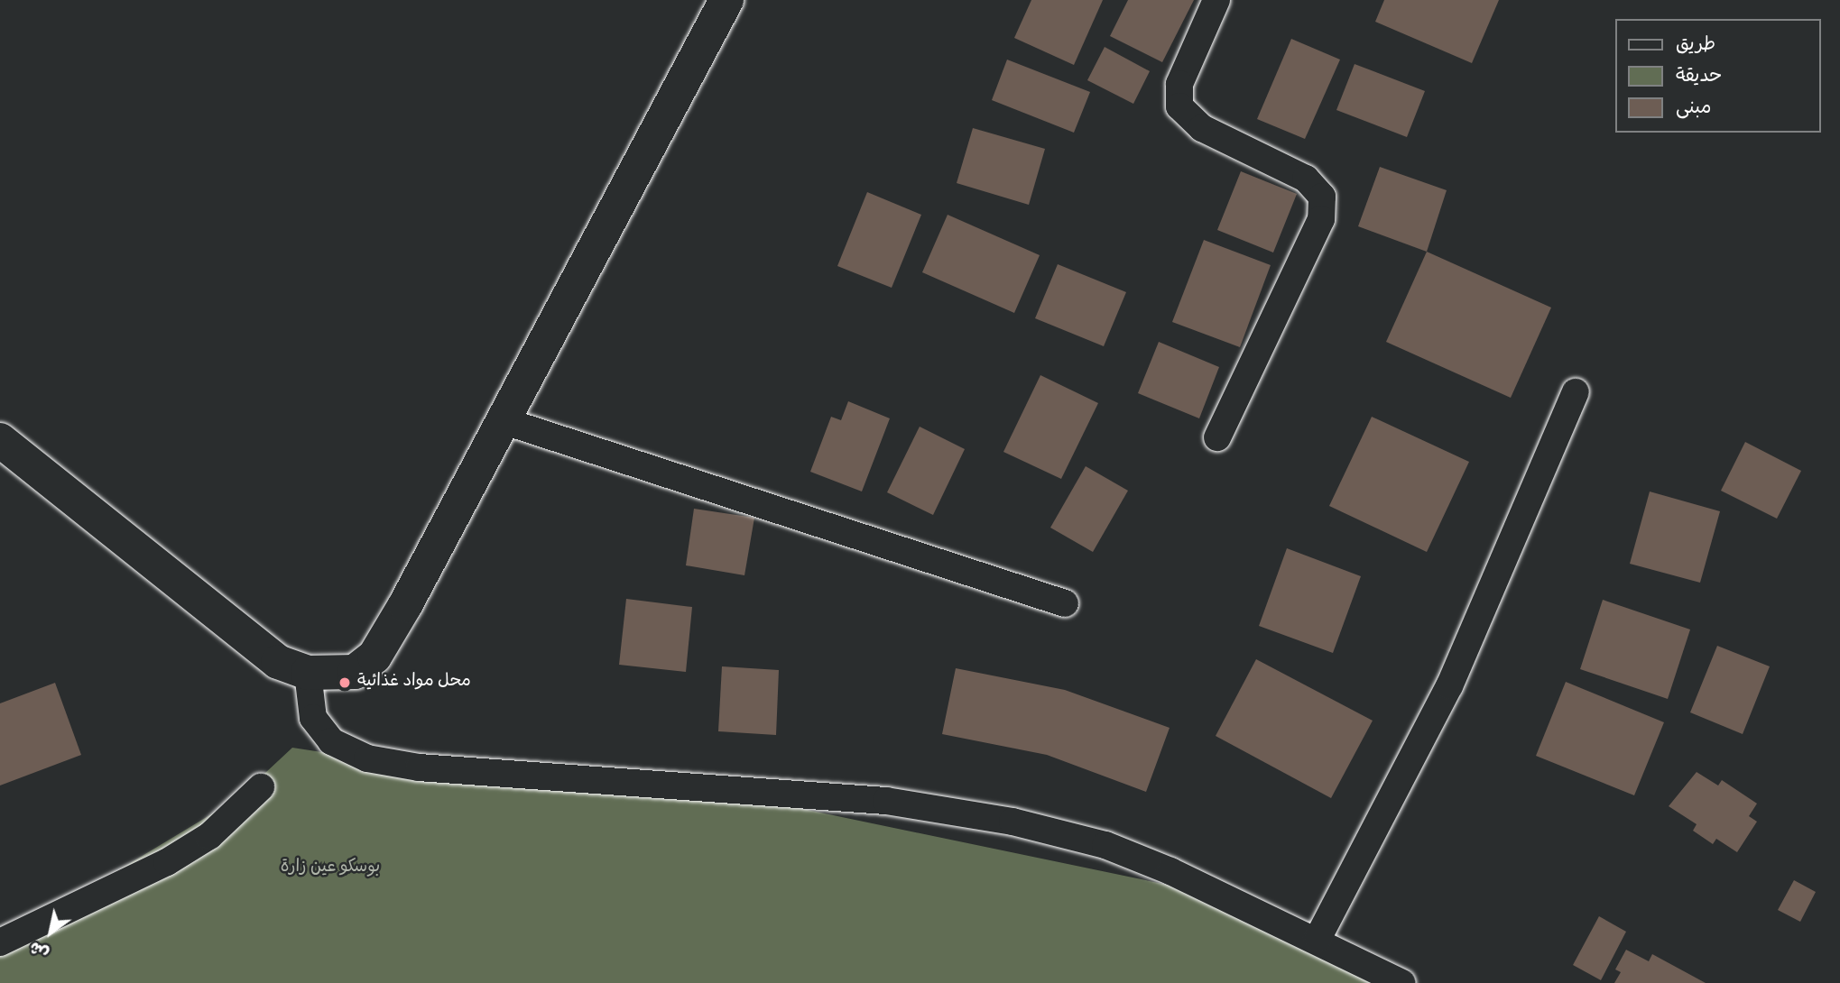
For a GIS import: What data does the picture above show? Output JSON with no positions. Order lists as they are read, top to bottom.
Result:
{
  "parks": ["بوسكو عين زارة"],
  "places": ["محل مواد غذائية"],
  "legend": ["طريق", "حديقة", "مبنى"],
  "north": "bottom left"
}
